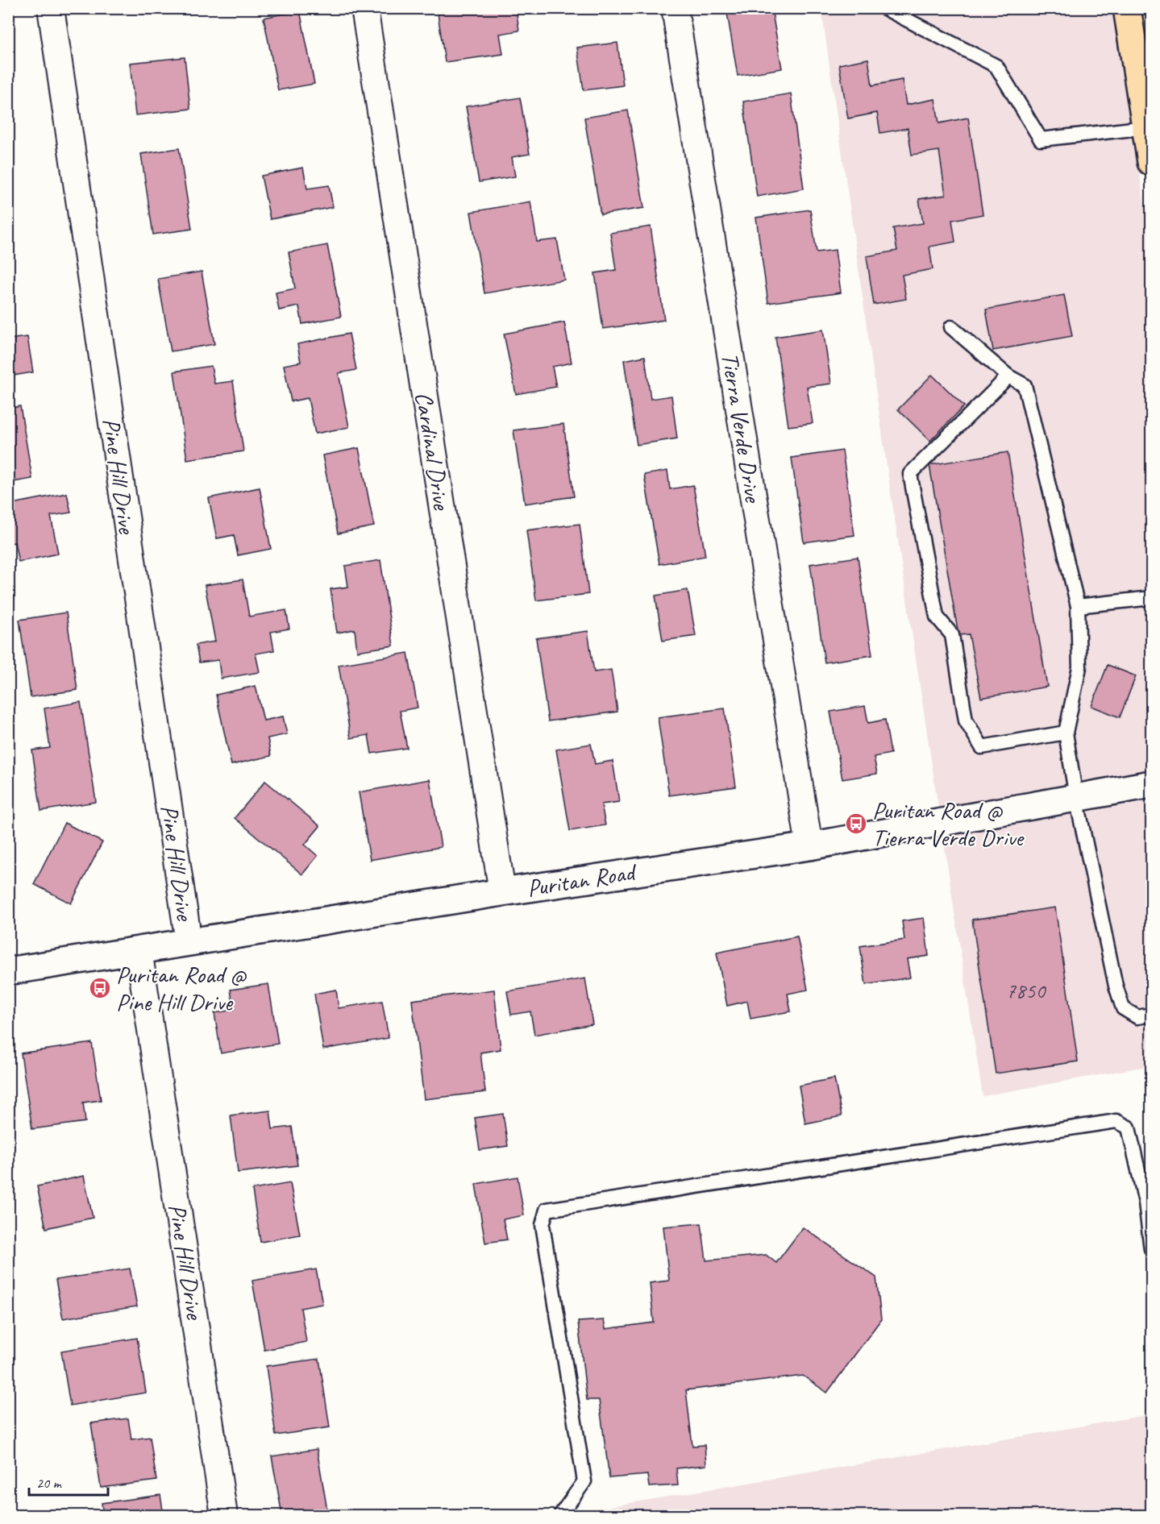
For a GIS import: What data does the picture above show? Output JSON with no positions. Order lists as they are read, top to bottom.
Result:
{
  "streets": {
    "street": [
      "Tierra Verde Drive",
      "Cardinal Drive",
      "Pine Hill Drive",
      "Puritan Road"
    ]
  },
  "crossings": [
    ["Tierra Verde Drive", "Puritan Road"],
    ["Cardinal Drive", "Puritan Road"],
    ["Pine Hill Drive", "Puritan Road"]
  ],
  "places": {
    "bus stop": ["Puritan Road @ Tierra Verde Drive", "Puritan Road @ Pine Hill Drive"]
  },
  "house_numbers": ["7850"],
  "scale_bar": "20 m"
}
